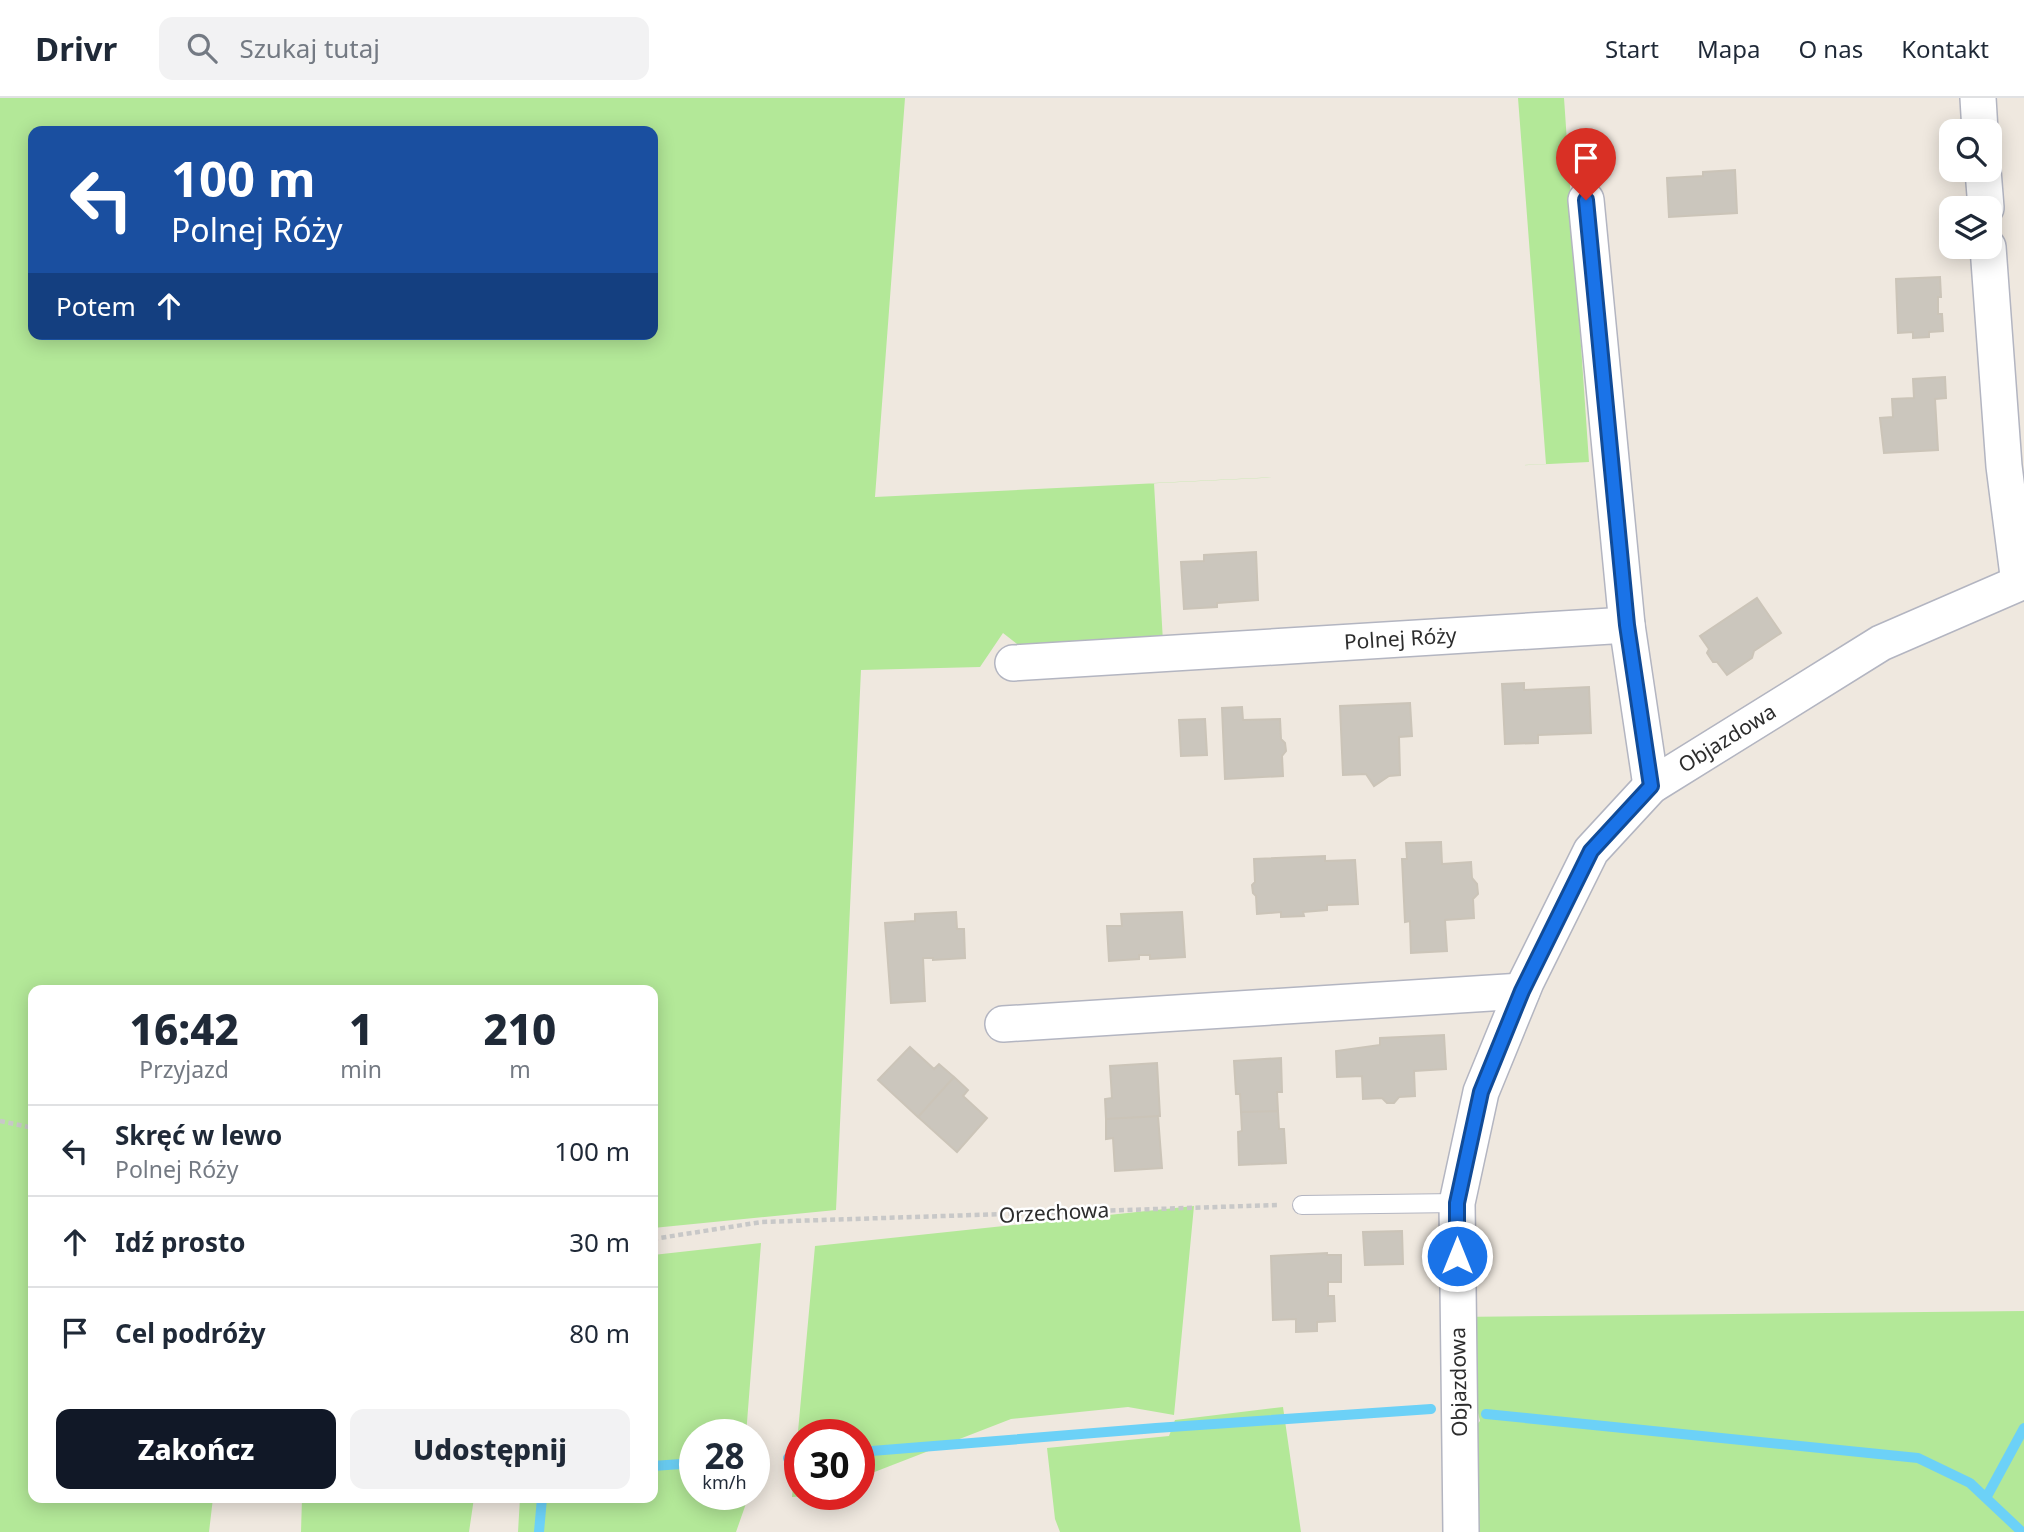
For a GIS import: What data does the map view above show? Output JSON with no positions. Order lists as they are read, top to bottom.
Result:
{
  "streets": {
    "street": ["Polnej Róży", "Objazdowa"],
    "path": ["Orzechowa"]
  },
  "page": {
    "header": "Drivr",
    "search": "Szukaj tutaj",
    "nav": [
      "Start",
      "Mapa",
      "O nas",
      "Kontakt"
    ],
    "turn": ["100 m", "Polnej Róży"],
    "then": "Potem",
    "eta": [
      "16:42",
      "Przyjazd",
      "1",
      "min",
      "210",
      "m"
    ],
    "list": [
      {
        "name": "Skręć w lewo",
        "note": "Polnej Róży",
        "value": "100 m"
      },
      {
        "name": "Idź prosto",
        "value": "30 m"
      },
      {
        "name": "Cel podróży",
        "value": "80 m"
      }
    ],
    "buttons": ["Zakończ", "Udostępnij"],
    "speed": "28 km/h",
    "limit": "30"
  }
}
